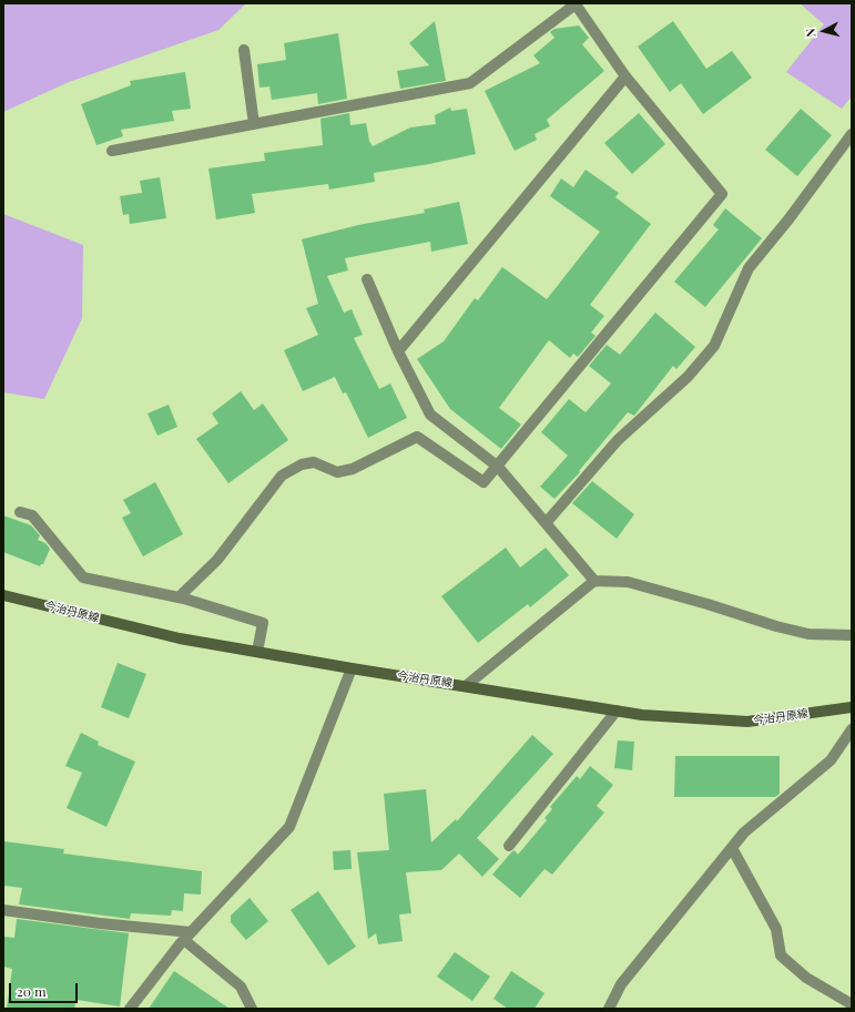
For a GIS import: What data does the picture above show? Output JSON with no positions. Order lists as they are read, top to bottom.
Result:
{
  "streets": {
    "main road": ["今治丹原線"]
  },
  "scale_bar": "20 m",
  "north": "left"
}
